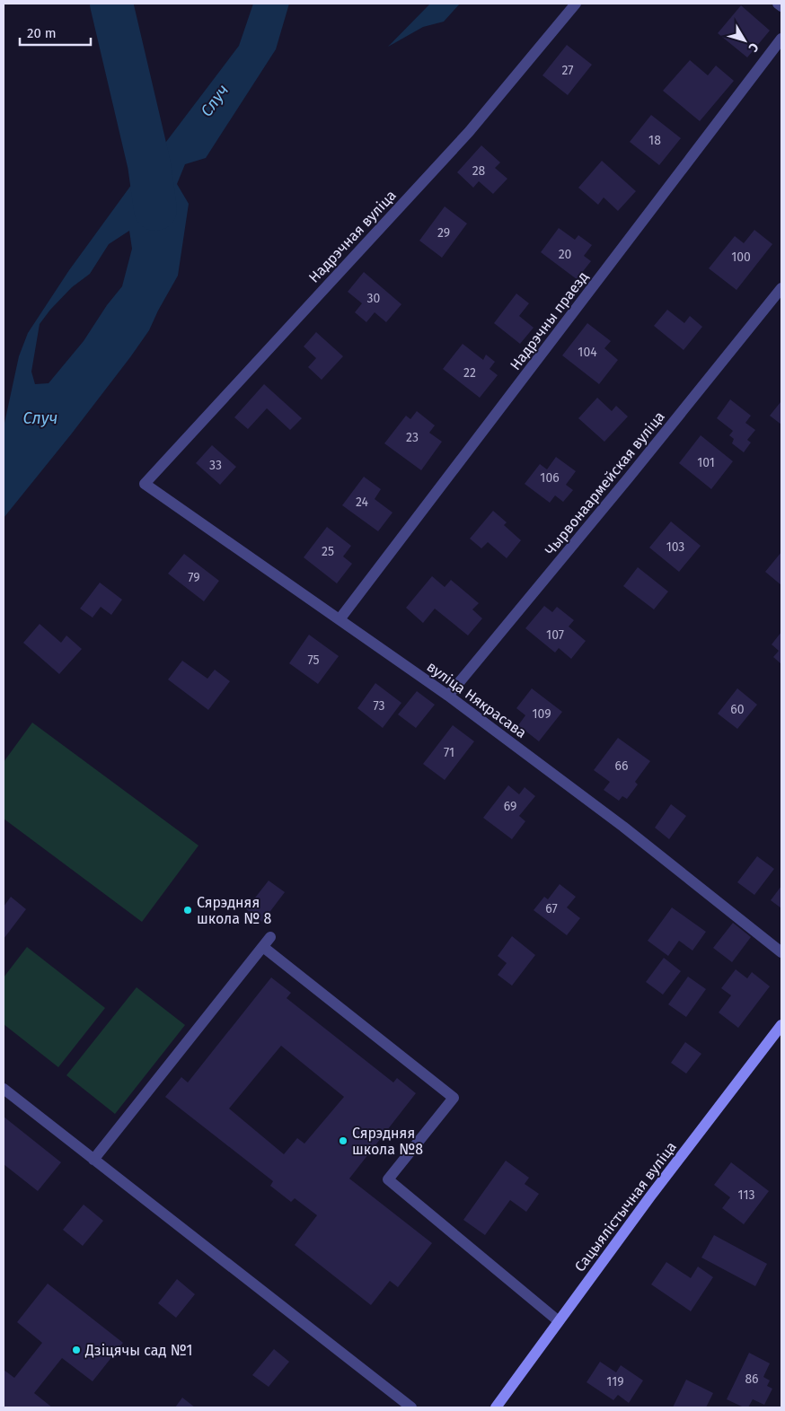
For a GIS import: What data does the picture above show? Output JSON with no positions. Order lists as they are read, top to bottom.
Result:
{
  "streets": {
    "main road": ["Сацыялістычная вуліца"],
    "street": [
      "Надрэчная вуліца",
      "Надрэчны праезд",
      "Чырвонаармейская вуліца",
      "вуліца Някрасава"
    ]
  },
  "crossings": [
    ["Надрэчная вуліца", "вуліца Някрасава"],
    ["Надрэчны праезд", "вуліца Някрасава"],
    ["Чырвонаармейская вуліца", "вуліца Някрасава"]
  ],
  "water": ["Случ"],
  "places": ["Сярэдняя школа № 8", "Сярэдняя школа №8", "Дзіцячы сад №1"],
  "house_numbers": [
    "27",
    "18",
    "28",
    "29",
    "20",
    "100",
    "30",
    "104",
    "22",
    "23",
    "101",
    "33",
    "106",
    "24",
    "103",
    "25",
    "79",
    "107",
    "75",
    "73",
    "60",
    "109",
    "71",
    "66",
    "69",
    "67",
    "113",
    "86",
    "119"
  ],
  "scale_bar": "20 m",
  "north": "bottom right"
}
